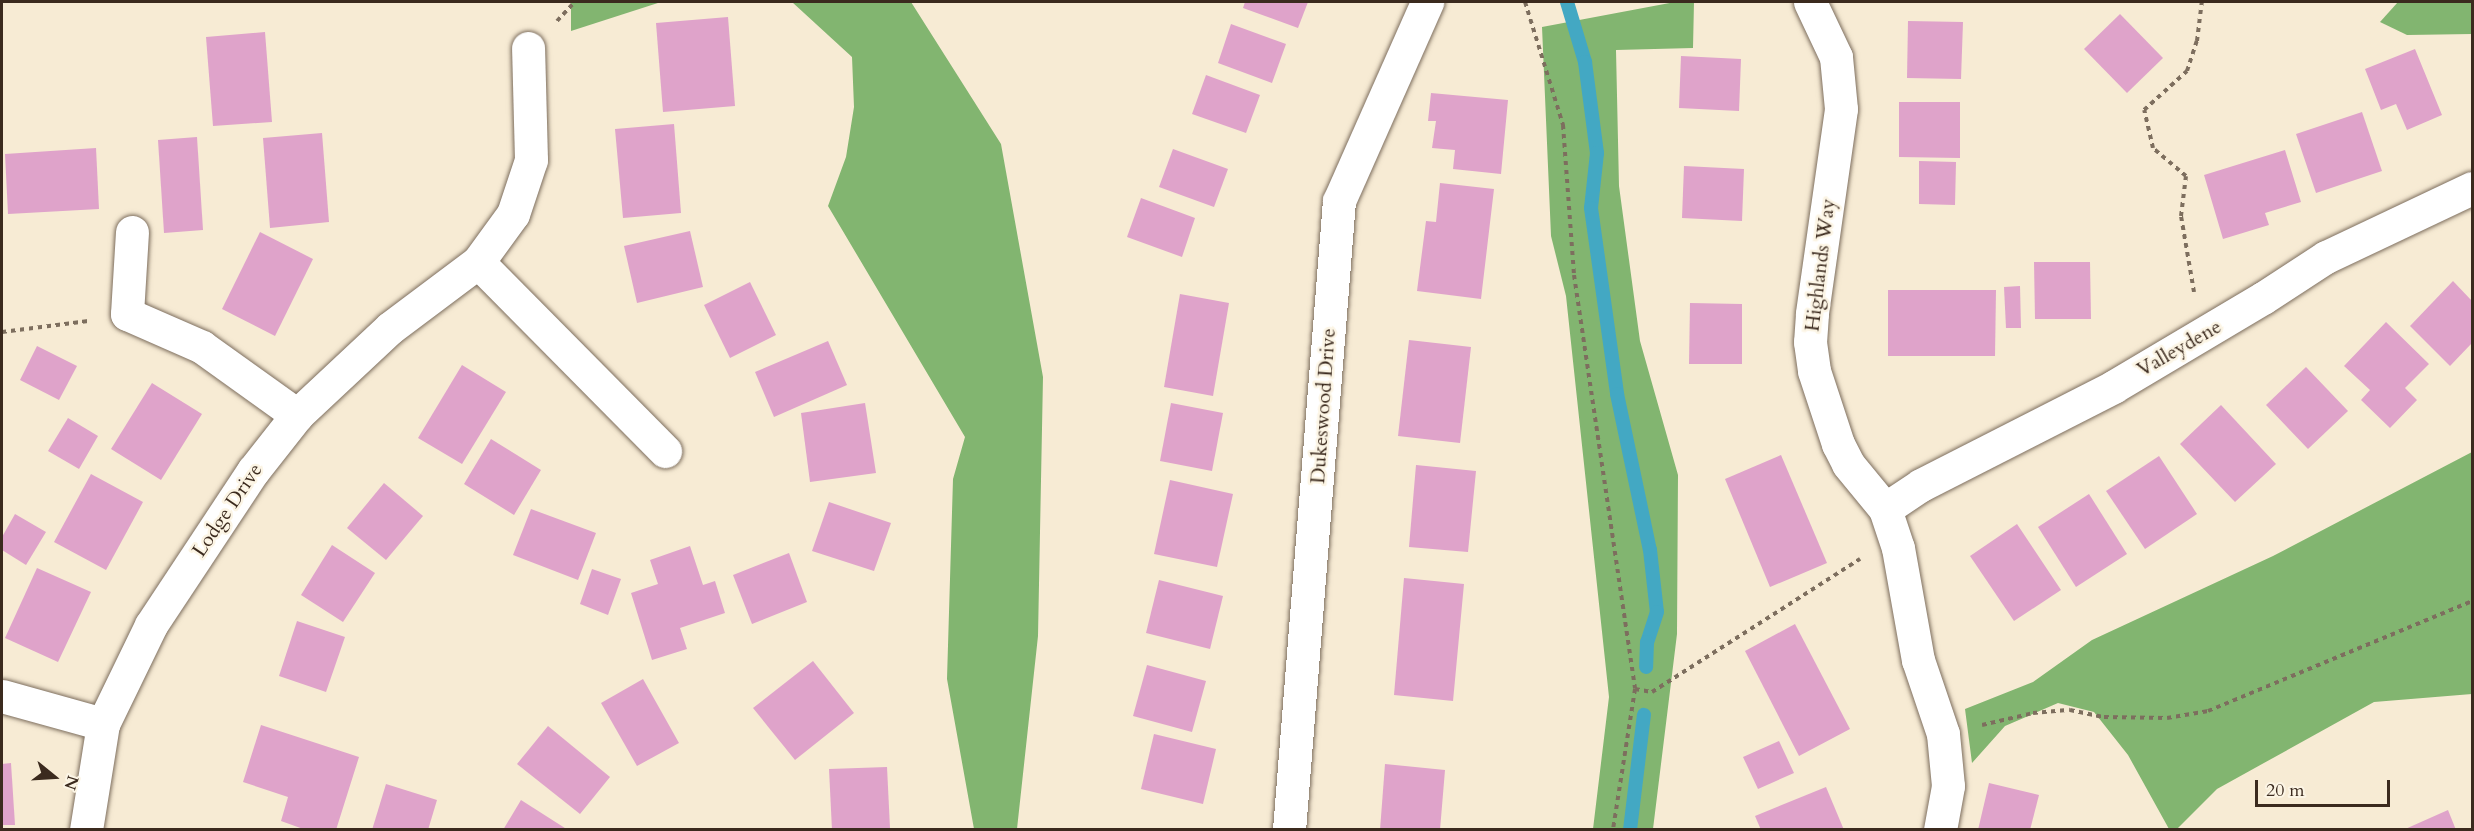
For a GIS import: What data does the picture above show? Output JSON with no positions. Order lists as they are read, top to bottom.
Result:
{
  "streets": {
    "street": [
      "Highlands Way",
      "Valleydene",
      "Dukeswood Drive",
      "Lodge Drive"
    ]
  },
  "crossings": [
    ["Highlands Way", "Valleydene"]
  ],
  "scale_bar": "20 m",
  "north": "right"
}
